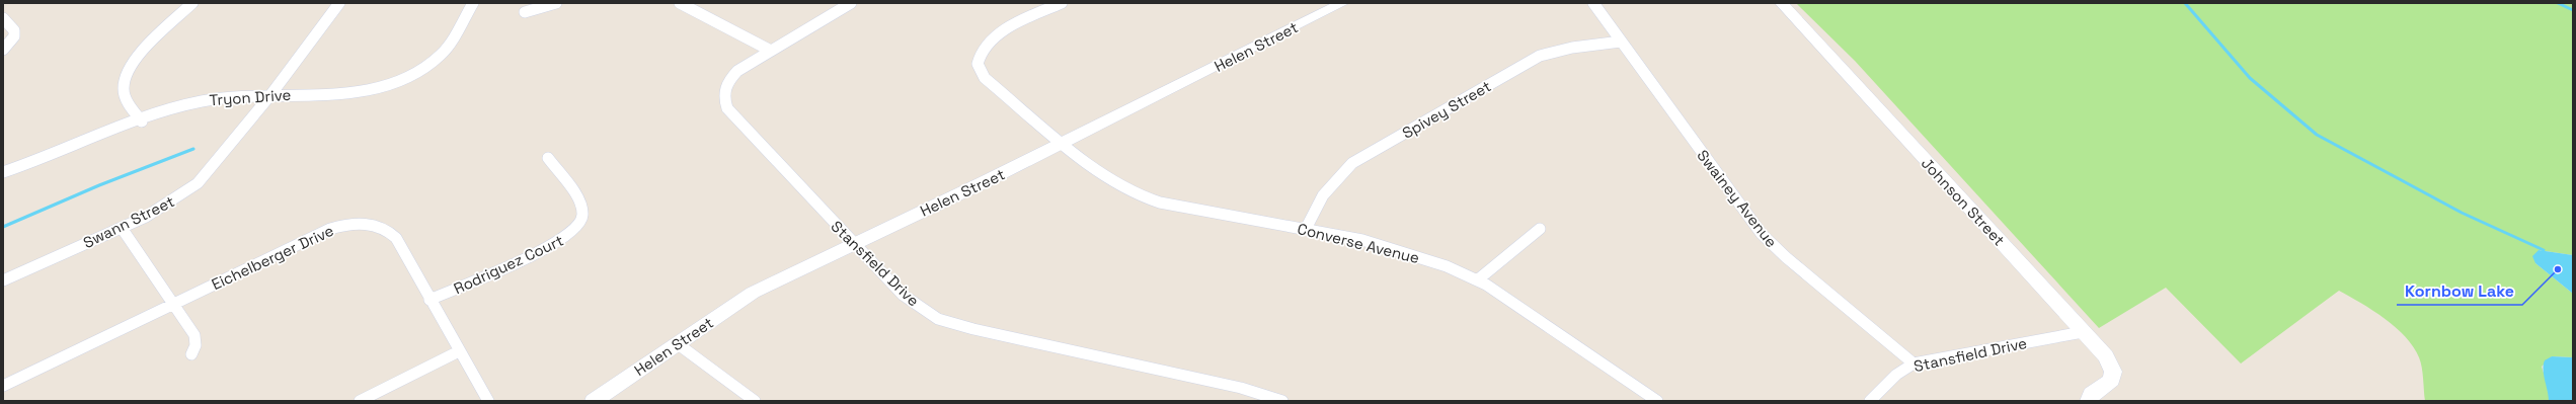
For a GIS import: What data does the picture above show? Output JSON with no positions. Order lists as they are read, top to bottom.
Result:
{
  "streets": {
    "street": [
      "Helen Street",
      "Tryon Drive",
      "Spivey Street",
      "Swainey Avenue",
      "Johnson Street",
      "Swann Street",
      "Converse Avenue",
      "Eichelberger Drive",
      "Stansfield Drive",
      "Rodriguez Court"
    ]
  },
  "crossings": [
    ["Helen Street", "Converse Avenue"],
    ["Helen Street", "Stansfield Drive"],
    ["Tryon Drive", "Swann Street"],
    ["Spivey Street", "Swainey Avenue"],
    ["Spivey Street", "Converse Avenue"],
    ["Swainey Avenue", "Stansfield Drive"],
    ["Johnson Street", "Stansfield Drive"],
    ["Eichelberger Drive", "Rodriguez Court"]
  ],
  "places": ["Kornbow Lake"]
}
